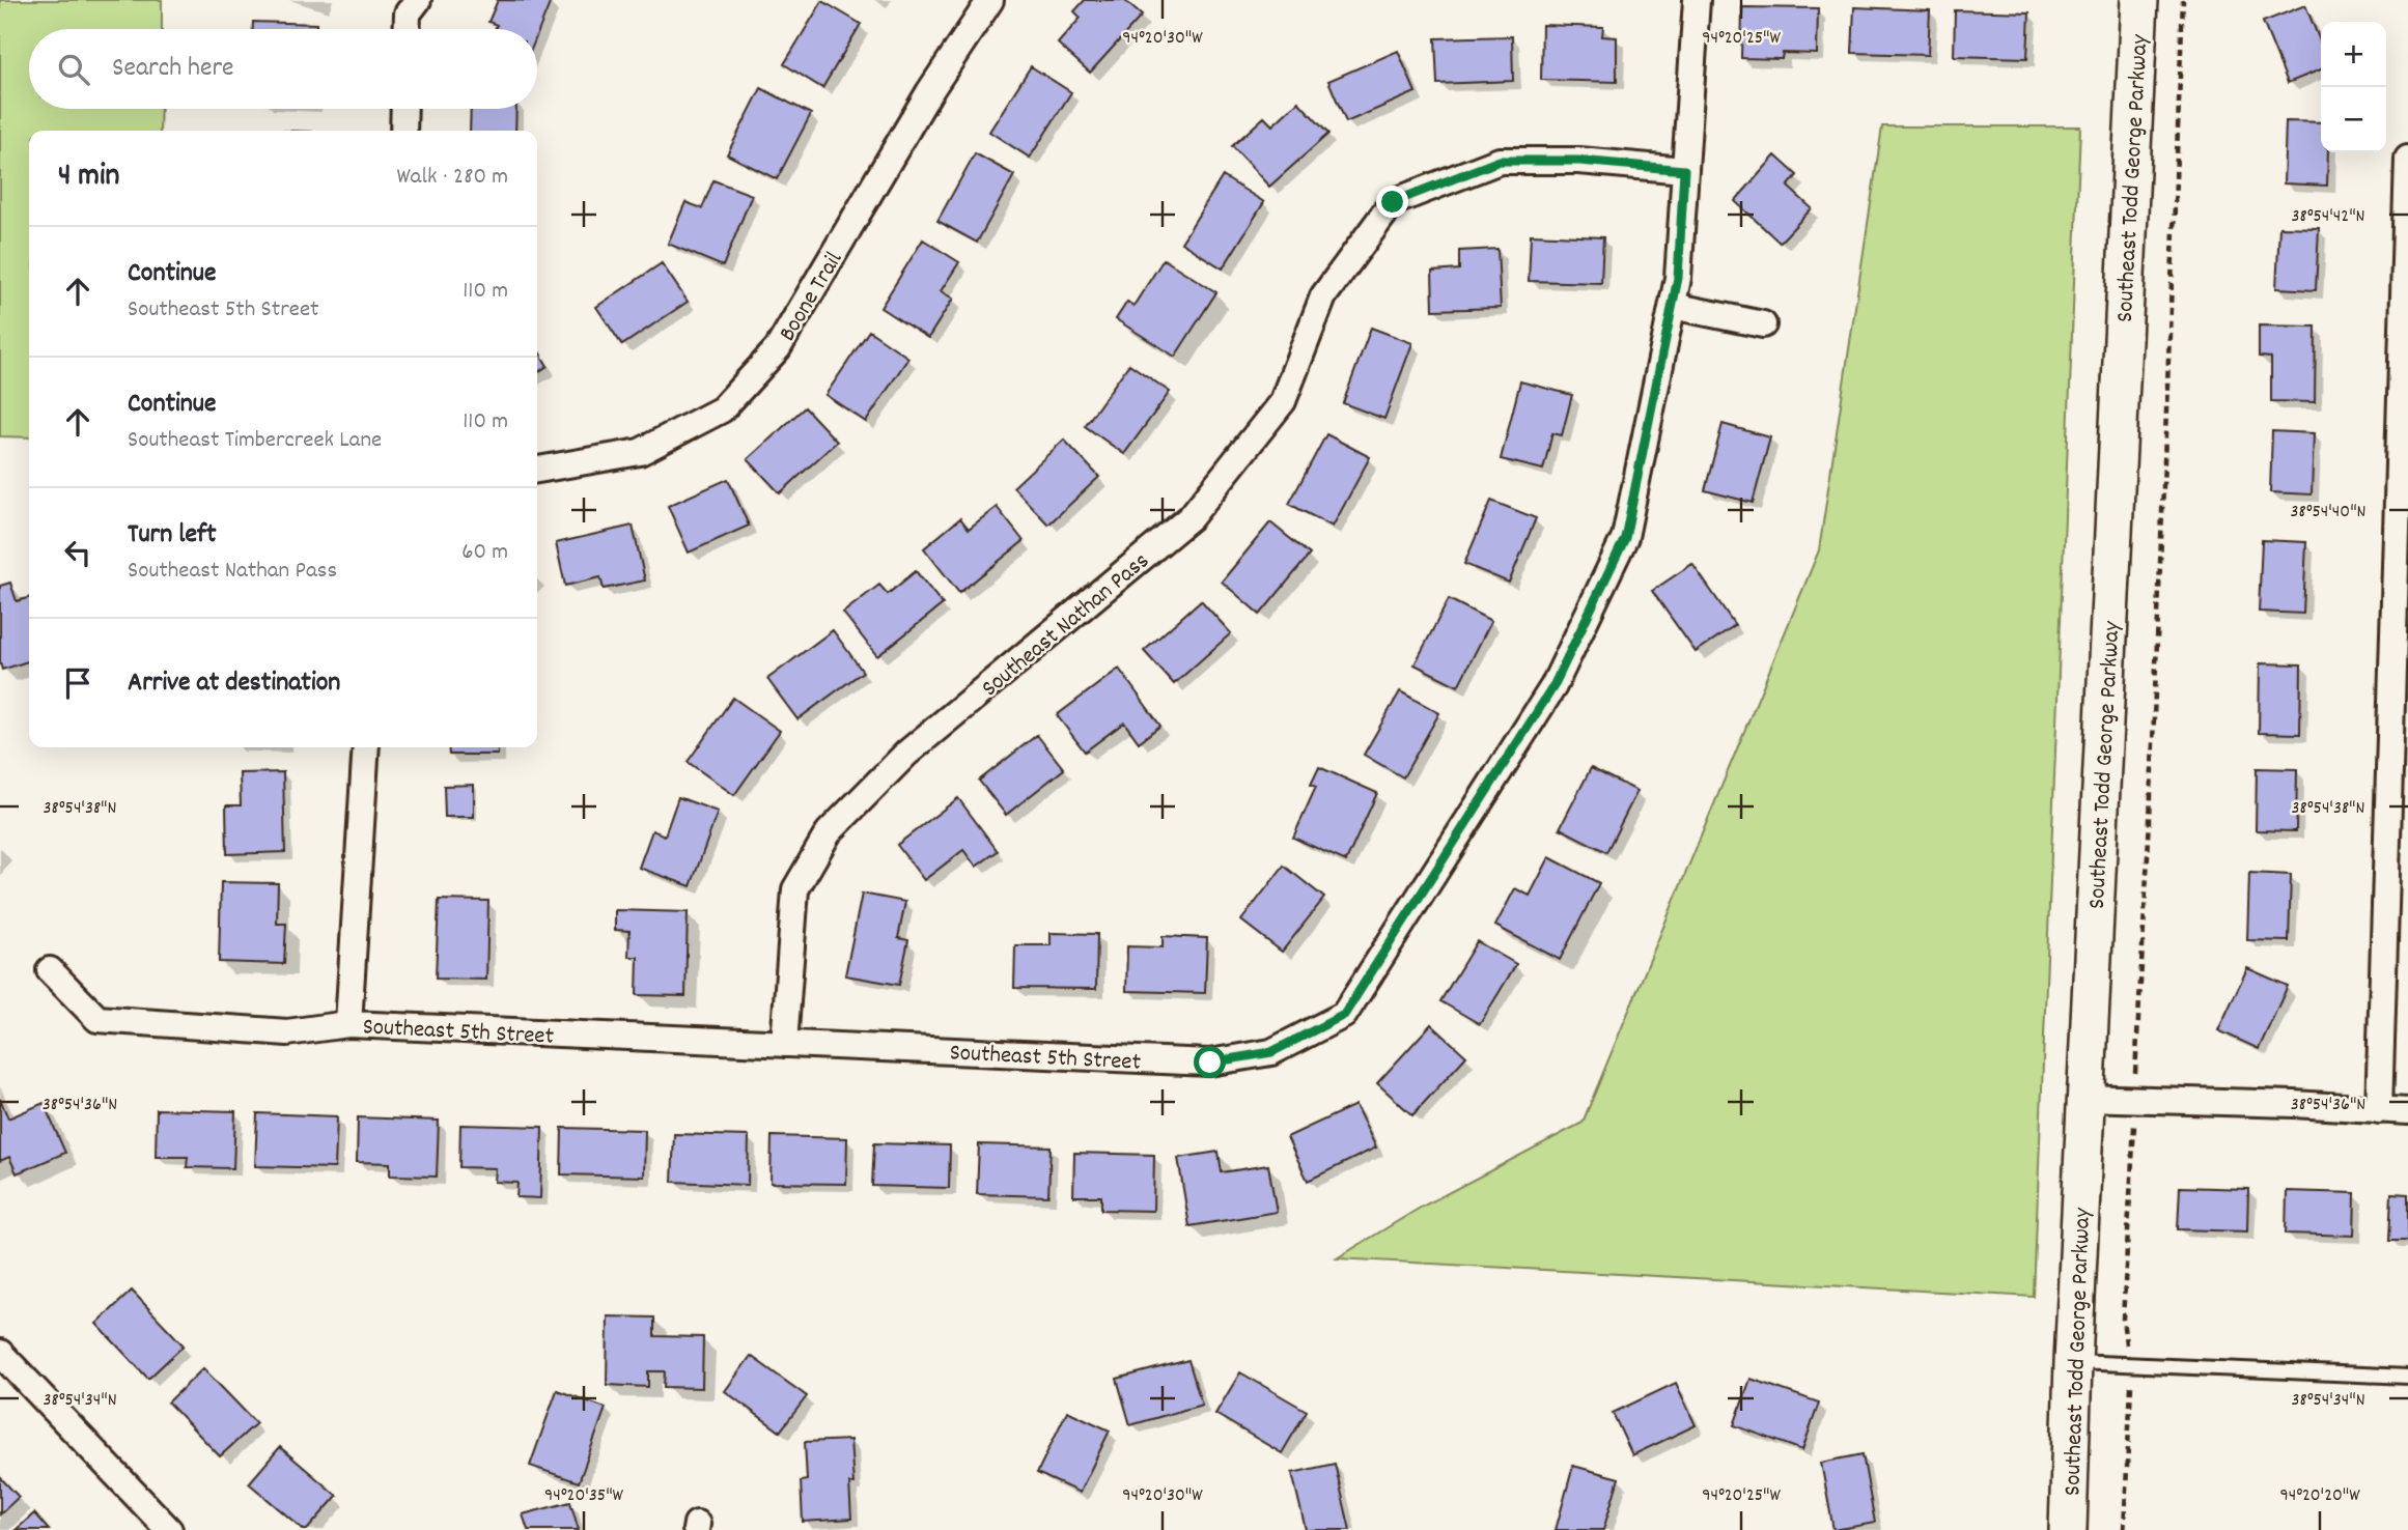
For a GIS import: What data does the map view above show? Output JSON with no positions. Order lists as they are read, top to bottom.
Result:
{
  "streets": {
    "main road": ["Southeast Todd George Parkway"],
    "street": ["Boone Trail", "Southeast Nathan Pass", "Southeast 5th Street"]
  },
  "crossings": [
    ["Southeast Nathan Pass", "Southeast 5th Street"]
  ],
  "page": {
    "map_buttons": ["+", "−"],
    "search": "Search here",
    "heading": ["4 min", "Walk · 280 m"],
    "list": [
      ["Continue", "Southeast 5th Street", "110 m"],
      ["Continue", "Southeast Timbercreek Lane", "110 m"],
      ["Turn left", "Southeast Nathan Pass", "60 m"],
      "Arrive at destination"
    ]
  },
  "coordinates": [
    "94°20'30\"W",
    "94°20'25\"W",
    "38°54'42\"N",
    "38°54'40\"N",
    "38°54'38\"N",
    "38°54'36\"N",
    "38°54'34\"N",
    "94°20'35\"W",
    "94°20'20\"W"
  ]
}
